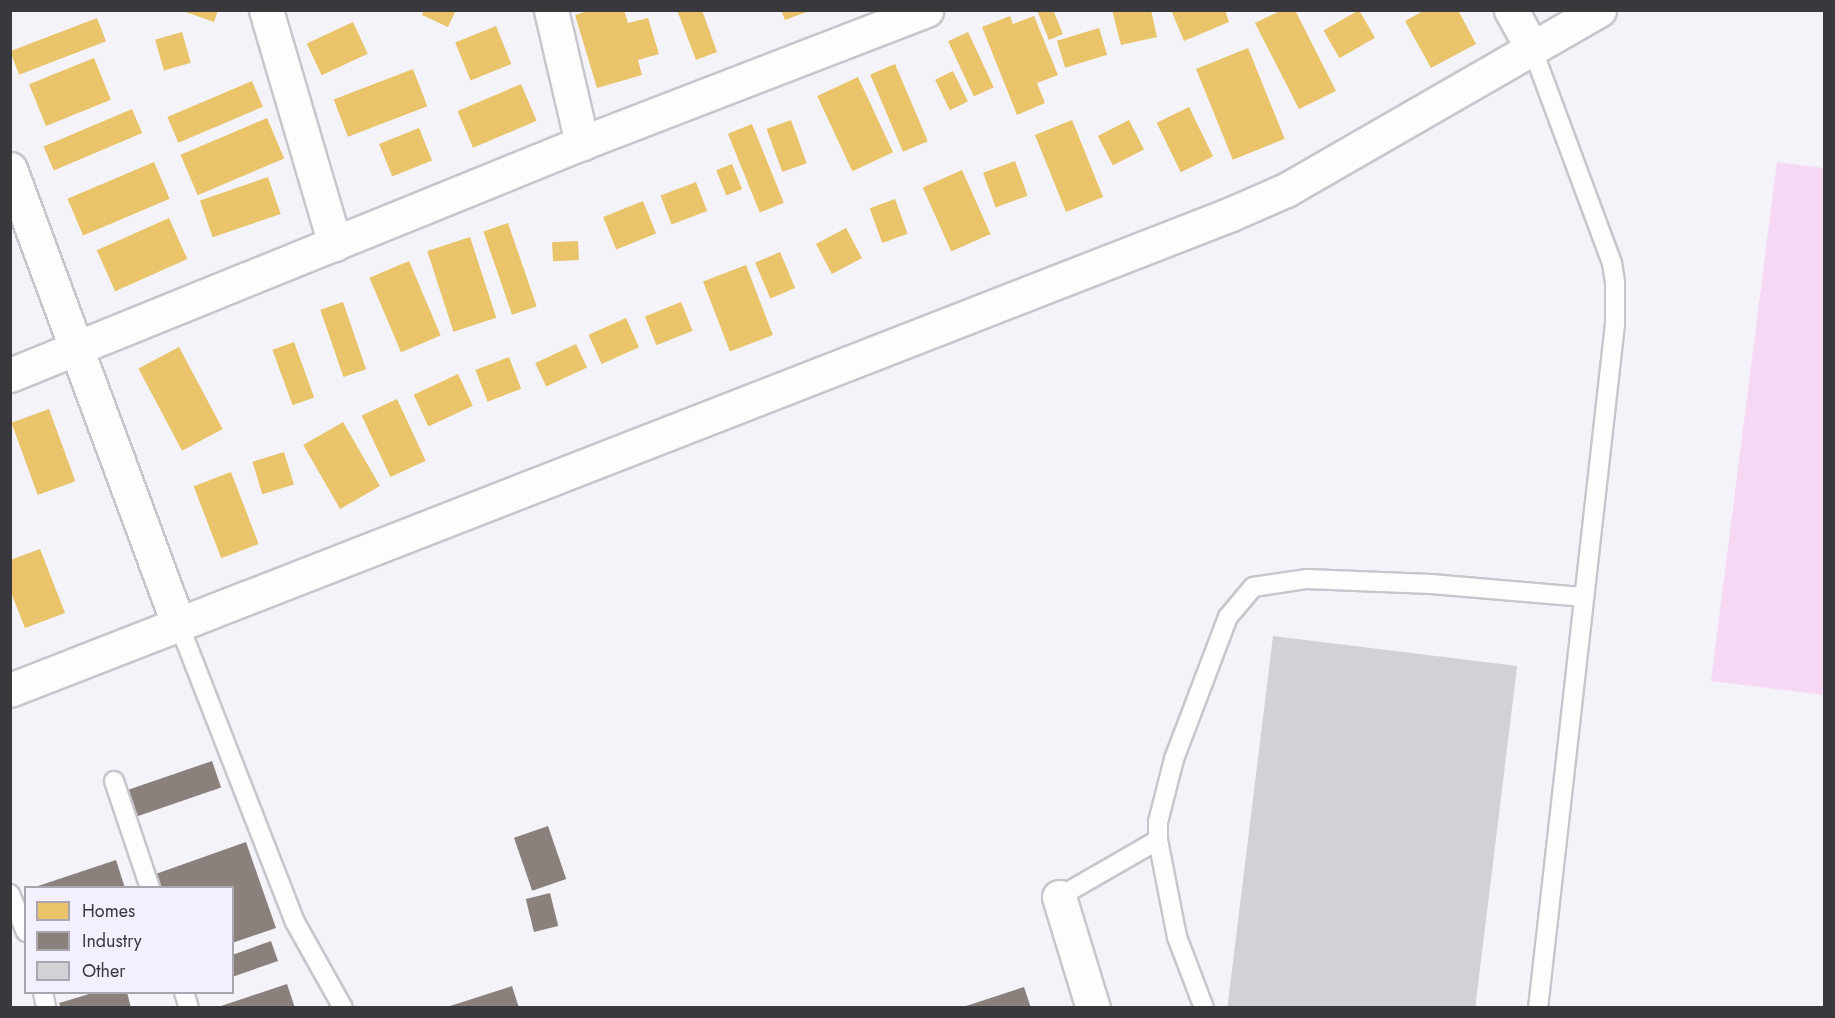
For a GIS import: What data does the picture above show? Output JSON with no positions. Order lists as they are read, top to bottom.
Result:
{
  "legend": ["Homes", "Industry", "Other"]
}
